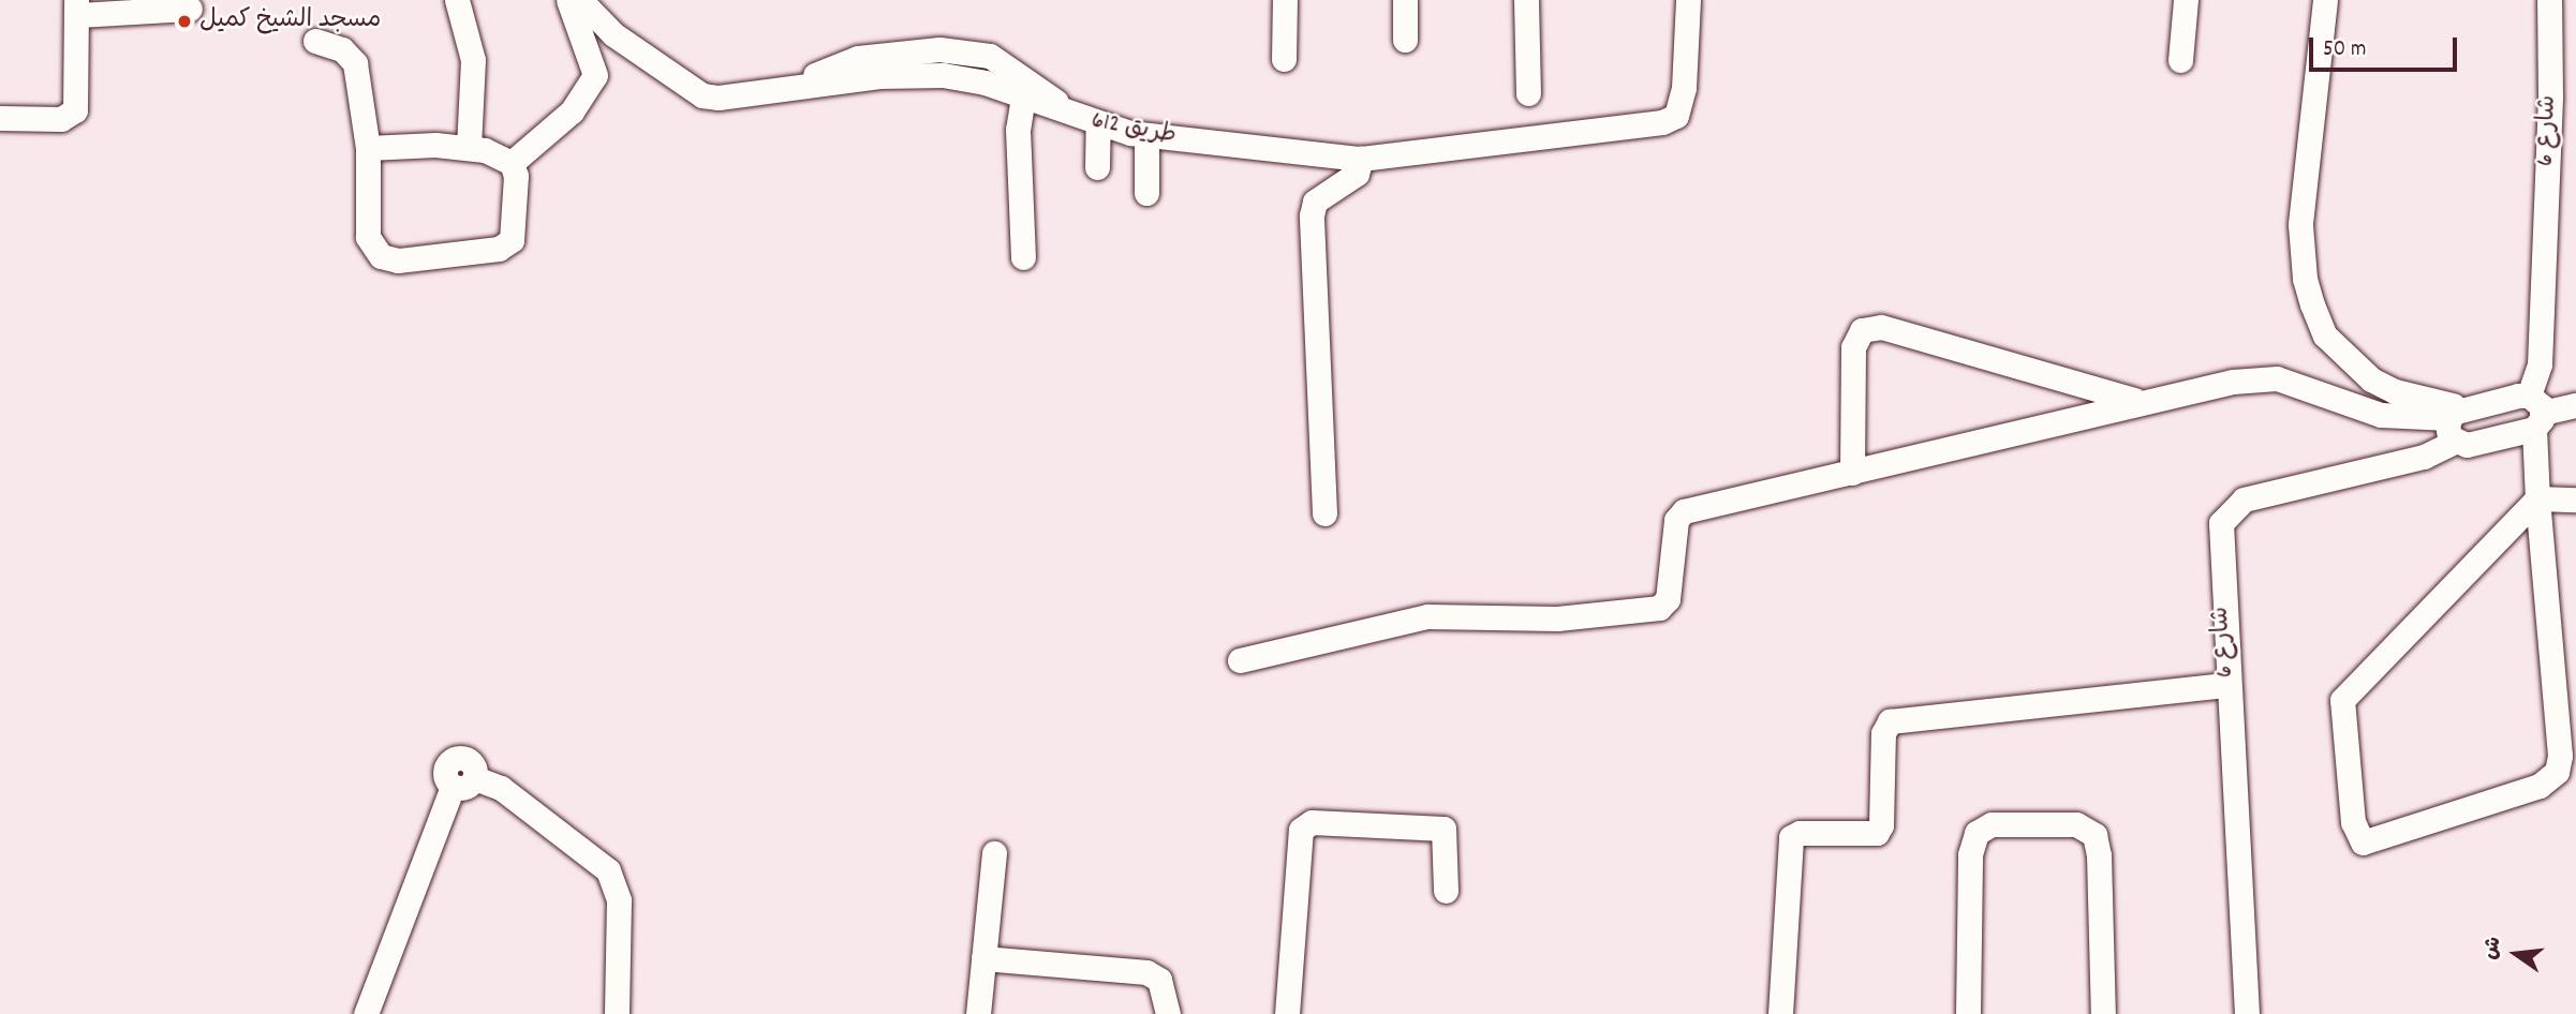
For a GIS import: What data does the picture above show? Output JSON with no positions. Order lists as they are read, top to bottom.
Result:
{
  "streets": {
    "street": ["طريق 612", "شارع 6"]
  },
  "places": ["مسجد الشيخ كميل"],
  "scale_bar": "50 m",
  "north": "left"
}
